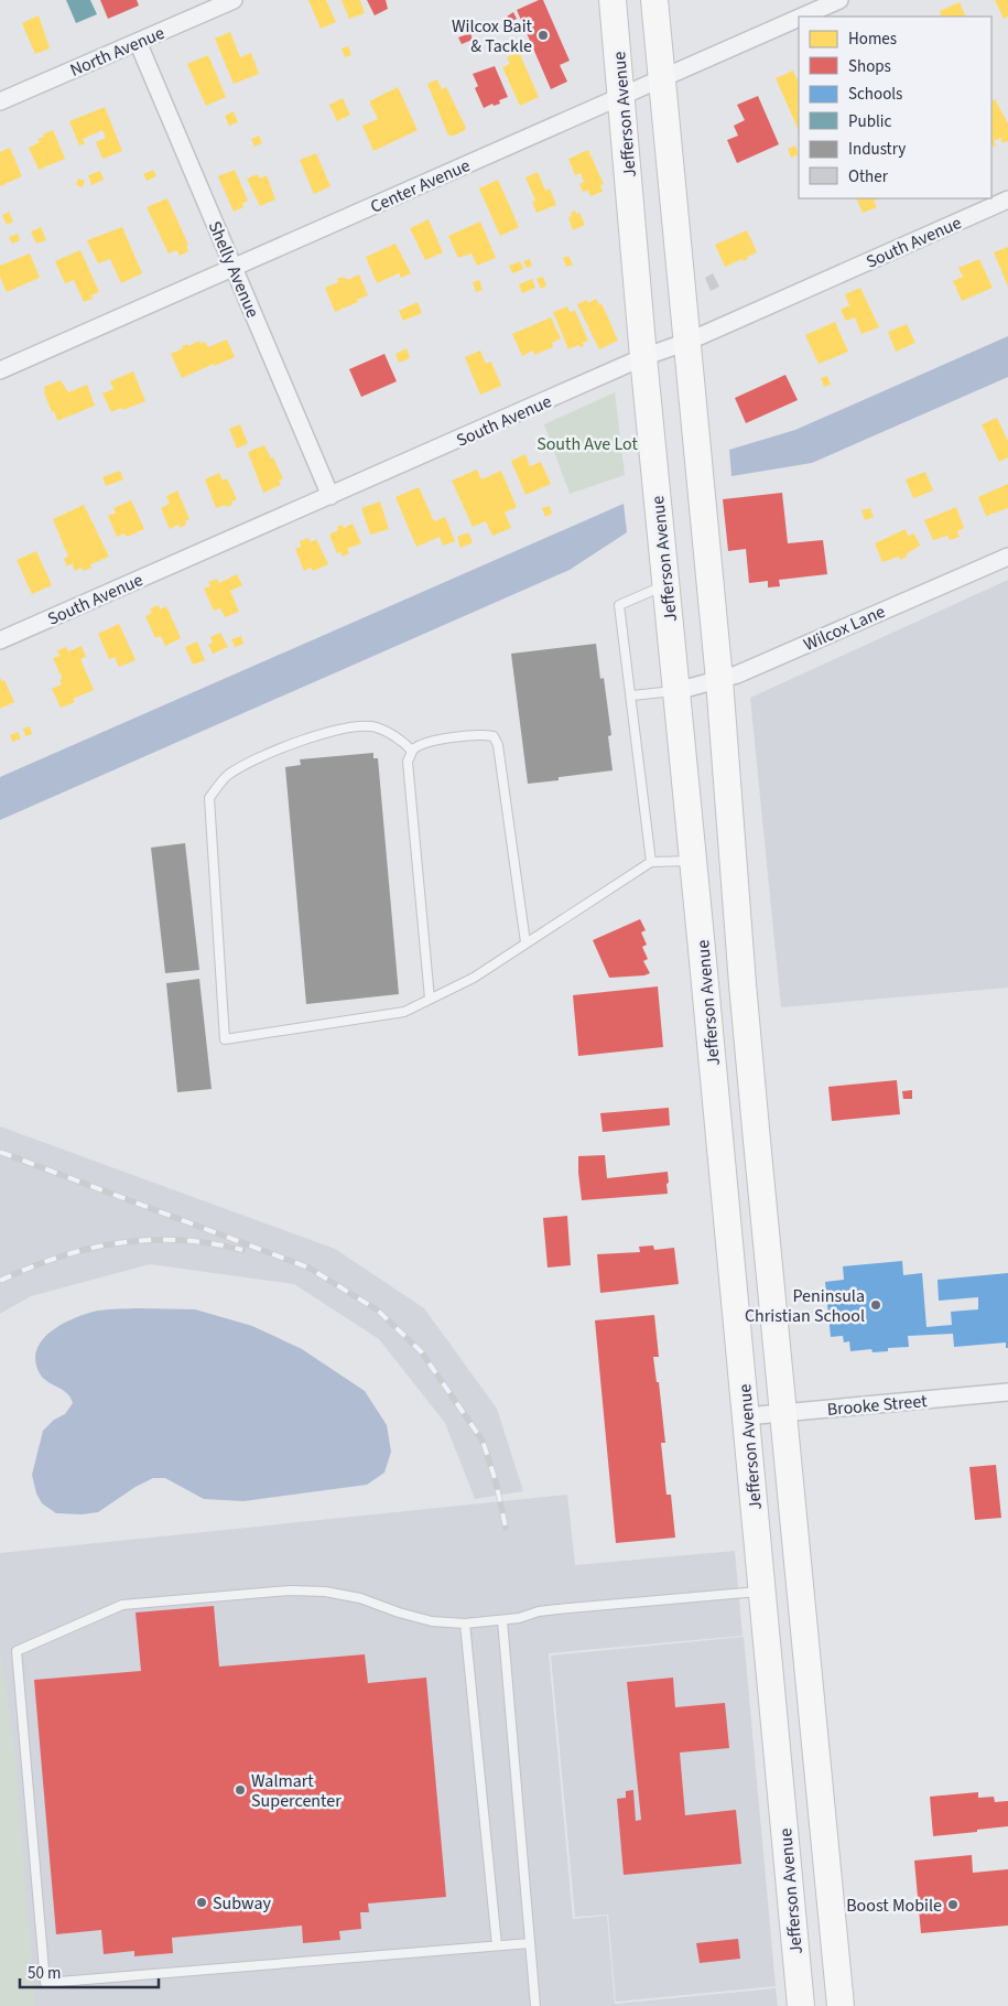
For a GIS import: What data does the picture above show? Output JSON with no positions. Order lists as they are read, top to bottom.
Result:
{
  "streets": {
    "main road": ["Jefferson Avenue"],
    "street": [
      "North Avenue",
      "Center Avenue",
      "South Avenue",
      "Shelly Avenue",
      "Wilcox Lane",
      "Brooke Street"
    ]
  },
  "crossings": [
    ["North Avenue", "Shelly Avenue"],
    ["Jefferson Avenue", "Center Avenue"],
    ["Jefferson Avenue", "South Avenue"],
    ["Jefferson Avenue", "Wilcox Lane"],
    ["Jefferson Avenue", "Brooke Street"],
    ["Center Avenue", "Shelly Avenue"],
    ["South Avenue", "Shelly Avenue"]
  ],
  "parks": ["South Ave Lot"],
  "places": [
    "Wilcox Bait & Tackle",
    "Peninsula Christian School",
    "Walmart Supercenter",
    "Subway",
    "Boost Mobile"
  ],
  "legend": [
    "Homes",
    "Shops",
    "Schools",
    "Public",
    "Industry",
    "Other"
  ],
  "scale_bar": "50 m"
}
